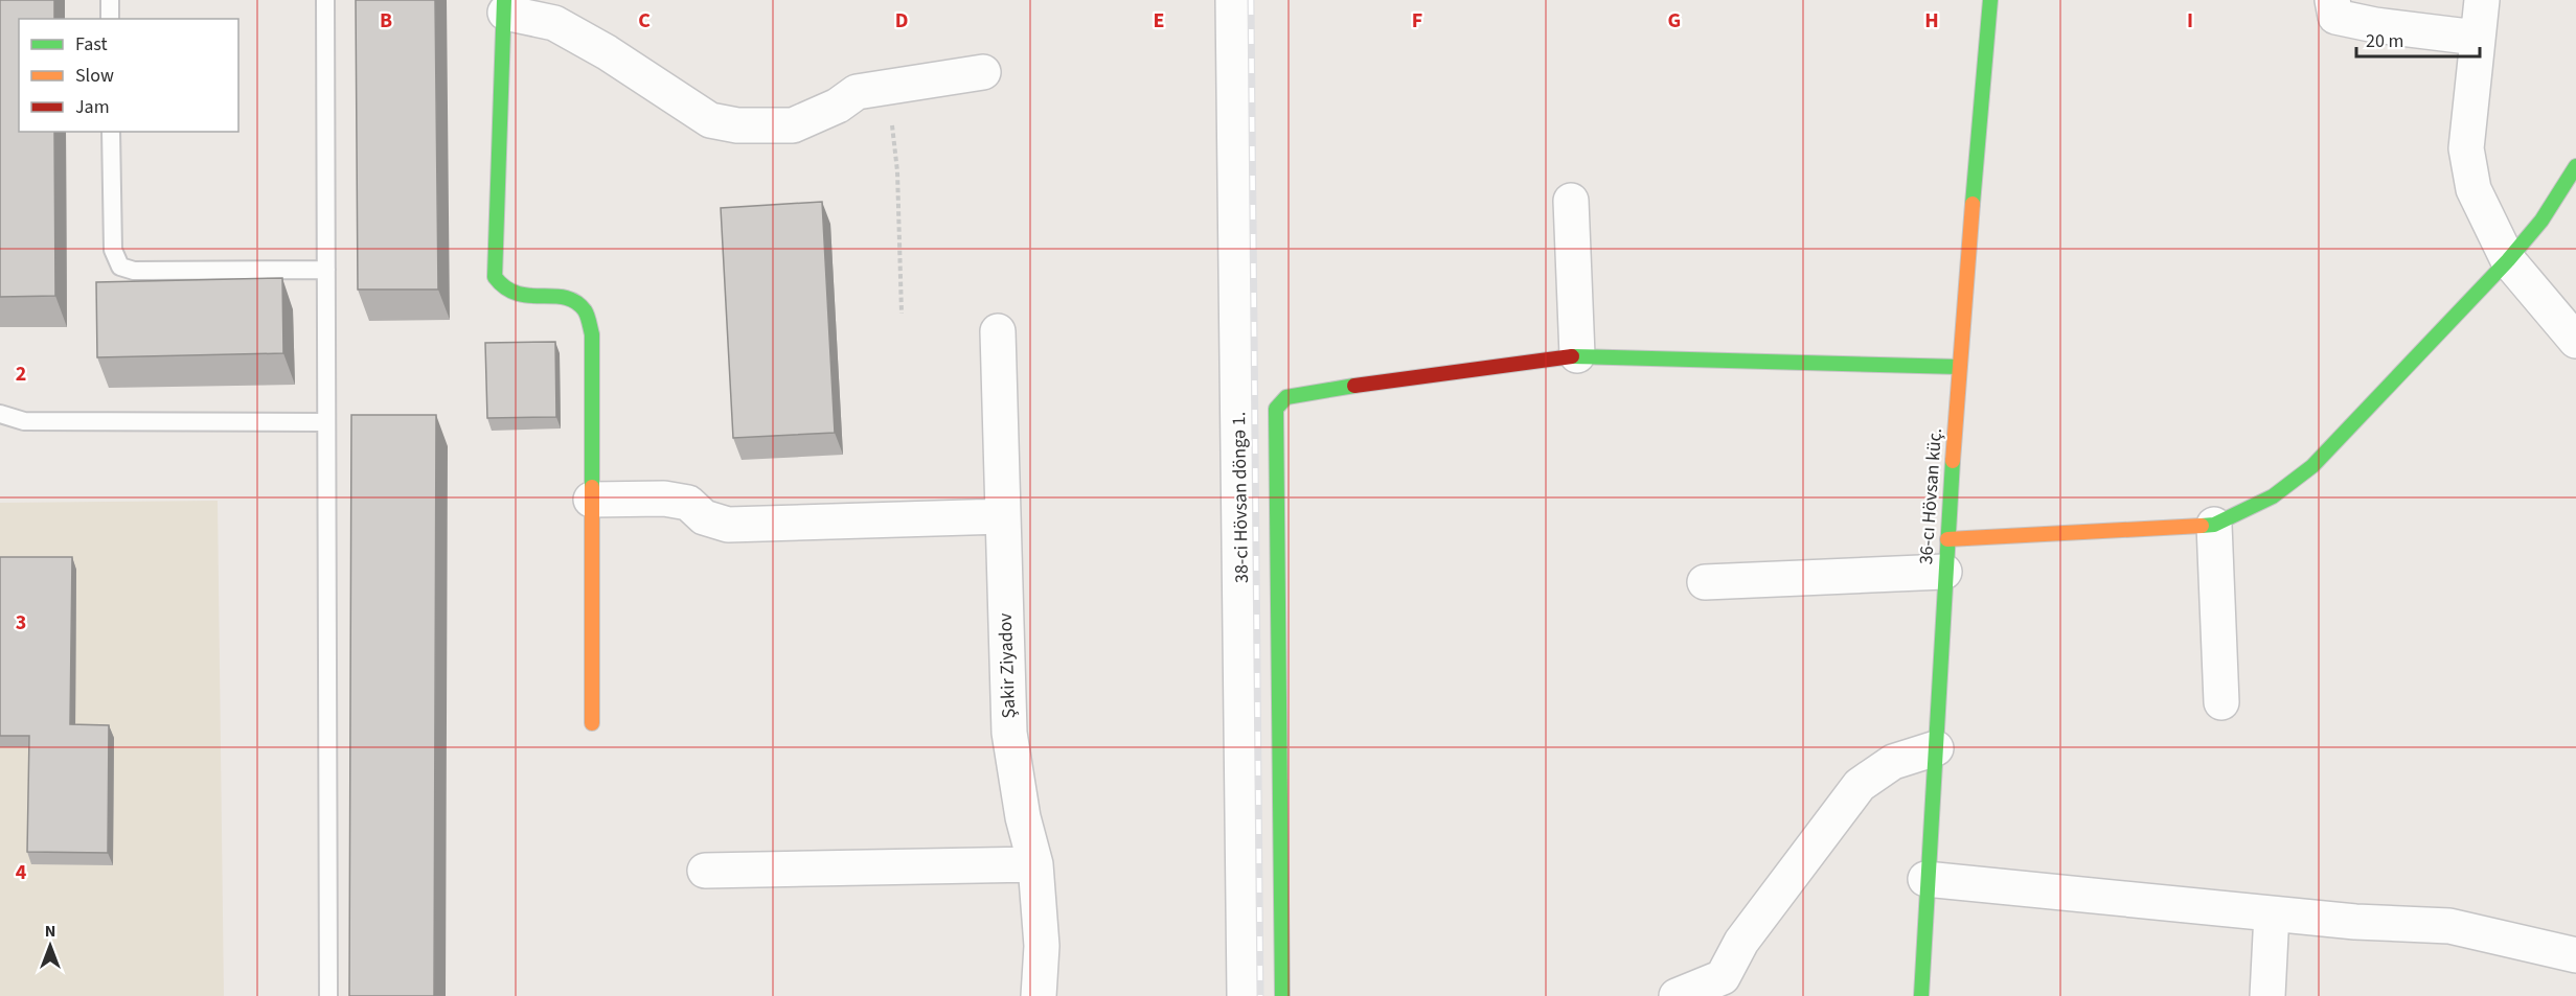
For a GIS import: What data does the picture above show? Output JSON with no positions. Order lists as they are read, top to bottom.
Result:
{
  "streets": {
    "street": ["36-cı Hövsan küç.", "38-ci Hövsan döngə 1.", "Şakir Ziyadov"]
  },
  "legend": ["Fast", "Slow", "Jam"],
  "scale_bar": "20 m",
  "north": "top",
  "grid": {
    "columns": [
      "B",
      "C",
      "D",
      "E",
      "F",
      "G",
      "H",
      "I"
    ],
    "rows": ["2", "3", "4"]
  }
}
